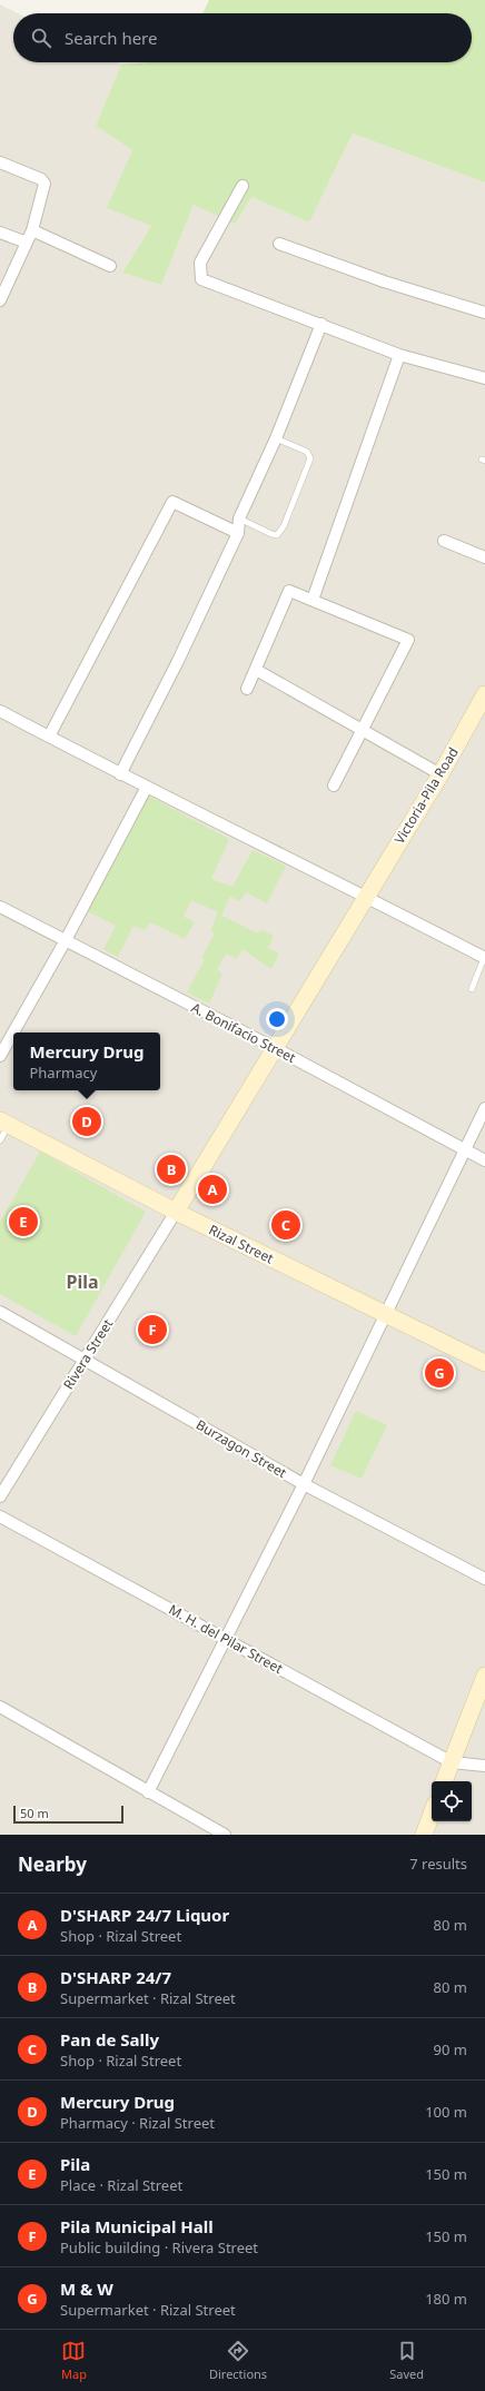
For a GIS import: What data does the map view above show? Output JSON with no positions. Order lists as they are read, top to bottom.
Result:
{
  "streets": {
    "main road": ["Victoria-Pila Road", "Rizal Street"],
    "street": [
      "A. Bonifacio Street",
      "Rivera Street",
      "Burzagon Street",
      "M. H. del Pilar Street"
    ]
  },
  "crossings": [
    ["Victoria-Pila Road", "A. Bonifacio Street"],
    ["Victoria-Pila Road", "Rizal Street"],
    ["Victoria-Pila Road", "Rivera Street"],
    ["Rizal Street", "Rivera Street"],
    ["Rivera Street", "Burzagon Street"]
  ],
  "districts": ["Pila"],
  "scale_bar": "50 m",
  "page": {
    "search": "Search here",
    "popup": ["Mercury Drug", "Pharmacy"],
    "pins": [
      "D",
      "B",
      "A",
      "E",
      "C",
      "F",
      "G"
    ],
    "scale": "50 m",
    "heading": ["Nearby", "7 results"],
    "list": [
      {
        "mark": "A",
        "name": "D'SHARP 24/7 Liquor",
        "note": "Shop · Rizal Street",
        "value": "80 m"
      },
      {
        "mark": "B",
        "name": "D'SHARP 24/7",
        "note": "Supermarket · Rizal Street",
        "value": "80 m"
      },
      {
        "mark": "C",
        "name": "Pan de Sally",
        "note": "Shop · Rizal Street",
        "value": "90 m"
      },
      {
        "mark": "D",
        "name": "Mercury Drug",
        "note": "Pharmacy · Rizal Street",
        "value": "100 m"
      },
      {
        "mark": "E",
        "name": "Pila",
        "note": "Place · Rizal Street",
        "value": "150 m"
      },
      {
        "mark": "F",
        "name": "Pila Municipal Hall",
        "note": "Public building · Rivera Street",
        "value": "150 m"
      },
      {
        "mark": "G",
        "name": "M & W",
        "note": "Supermarket · Rizal Street",
        "value": "180 m"
      }
    ],
    "nav": ["Map", "Directions", "Saved"]
  }
}
